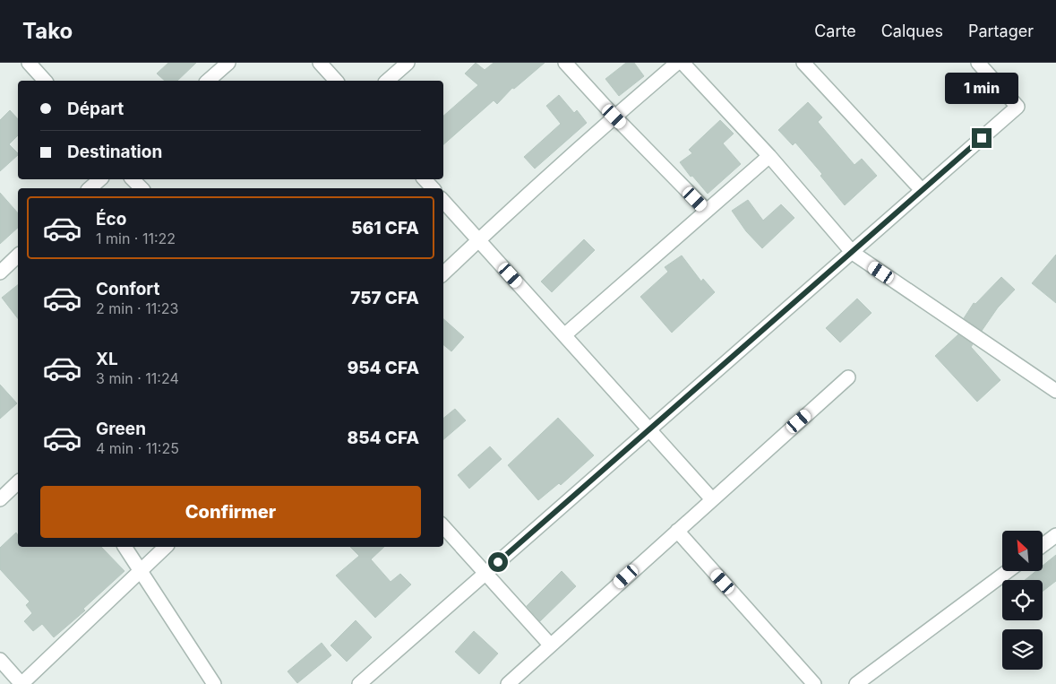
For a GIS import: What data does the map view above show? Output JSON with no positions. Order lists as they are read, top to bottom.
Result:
{
  "north": "top left",
  "page": {
    "header": "Tako",
    "nav": ["Carte", "Calques", "Partager"],
    "bubble": "1 min",
    "banner": ["Départ", "Destination"],
    "list": [
      {
        "name": "Éco",
        "note": "1 min · 11:22",
        "value": "561 CFA"
      },
      {
        "name": "Confort",
        "note": "2 min · 11:23",
        "value": "757 CFA"
      },
      {
        "name": "XL",
        "note": "3 min · 11:24",
        "value": "954 CFA"
      },
      {
        "name": "Green",
        "note": "4 min · 11:25",
        "value": "854 CFA"
      }
    ],
    "buttons": "Confirmer"
  }
}
